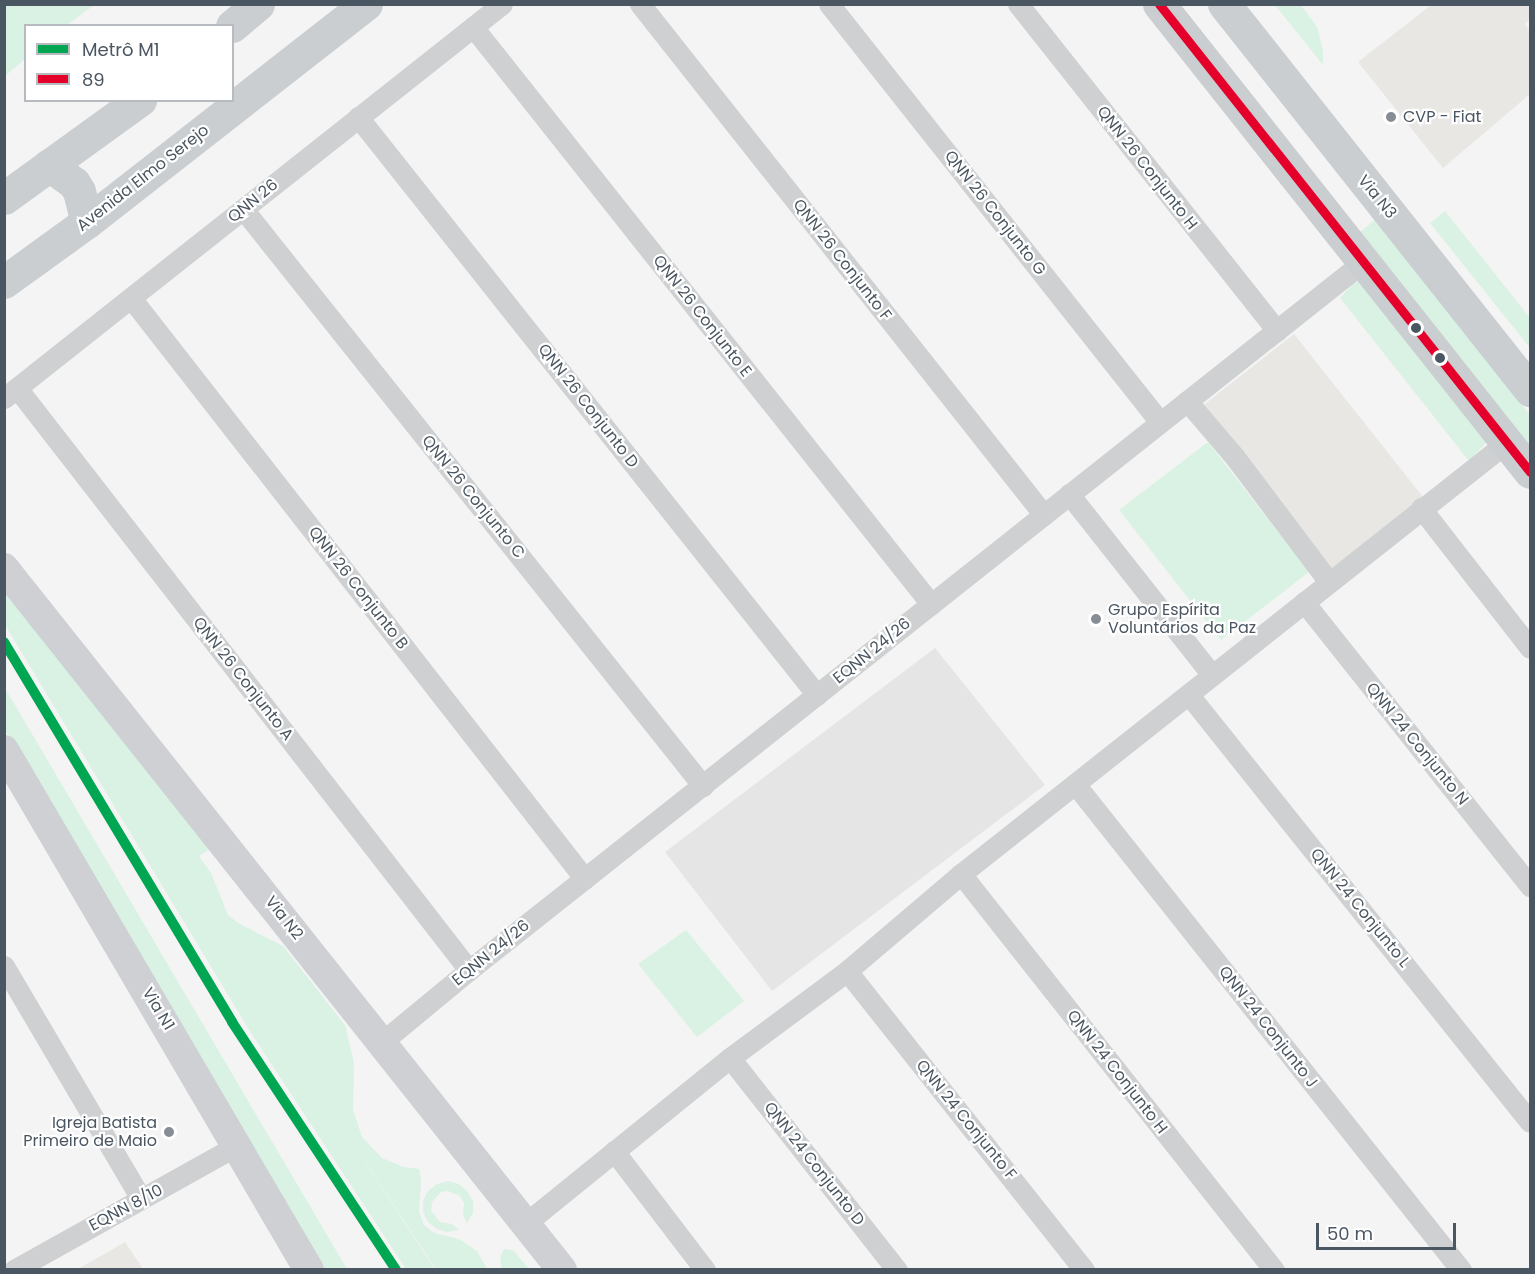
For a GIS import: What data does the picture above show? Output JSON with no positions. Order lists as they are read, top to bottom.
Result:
{
  "streets": {
    "main road": [
      "Avenida Elmo Serejo",
      "Via N3",
      "Via N2",
      "Via N1"
    ],
    "street": [
      "QNN 26 Conjunto H",
      "QNN 26",
      "QNN 26 Conjunto G",
      "QNN 26 Conjunto F",
      "QNN 26 Conjunto E",
      "QNN 26 Conjunto D",
      "QNN 26 Conjunto C",
      "QNN 26 Conjunto B",
      "EQNN 24/26",
      "QNN 26 Conjunto A",
      "QNN 24 Conjunto N",
      "QNN 24 Conjunto L",
      "QNN 24 Conjunto J",
      "QNN 24 Conjunto H",
      "QNN 24 Conjunto F",
      "QNN 24 Conjunto D",
      "EQNN 8/10"
    ]
  },
  "crossings": [
    ["QNN 26 Conjunto H", "EQNN 24/26"],
    ["QNN 26", "QNN 26 Conjunto E"],
    ["QNN 26", "QNN 26 Conjunto D"],
    ["QNN 26", "QNN 26 Conjunto C"],
    ["QNN 26", "QNN 26 Conjunto B"],
    ["QNN 26", "QNN 26 Conjunto A"],
    ["QNN 26 Conjunto G", "EQNN 24/26"],
    ["QNN 26 Conjunto F", "EQNN 24/26"],
    ["QNN 26 Conjunto E", "EQNN 24/26"],
    ["QNN 26 Conjunto D", "EQNN 24/26"],
    ["QNN 26 Conjunto C", "EQNN 24/26"],
    ["QNN 26 Conjunto B", "EQNN 24/26"],
    ["EQNN 24/26", "QNN 26 Conjunto A"],
    ["EQNN 24/26", "Via N2"],
    ["Via N1", "EQNN 8/10"]
  ],
  "places": ["CVP - Fiat", "Grupo Espírita Voluntários da Paz", "Igreja Batista Primeiro de Maio"],
  "lines": ["transit line 89", "metro line M1"],
  "legend": ["Metrô M1", "89"],
  "scale_bar": "50 m"
}
